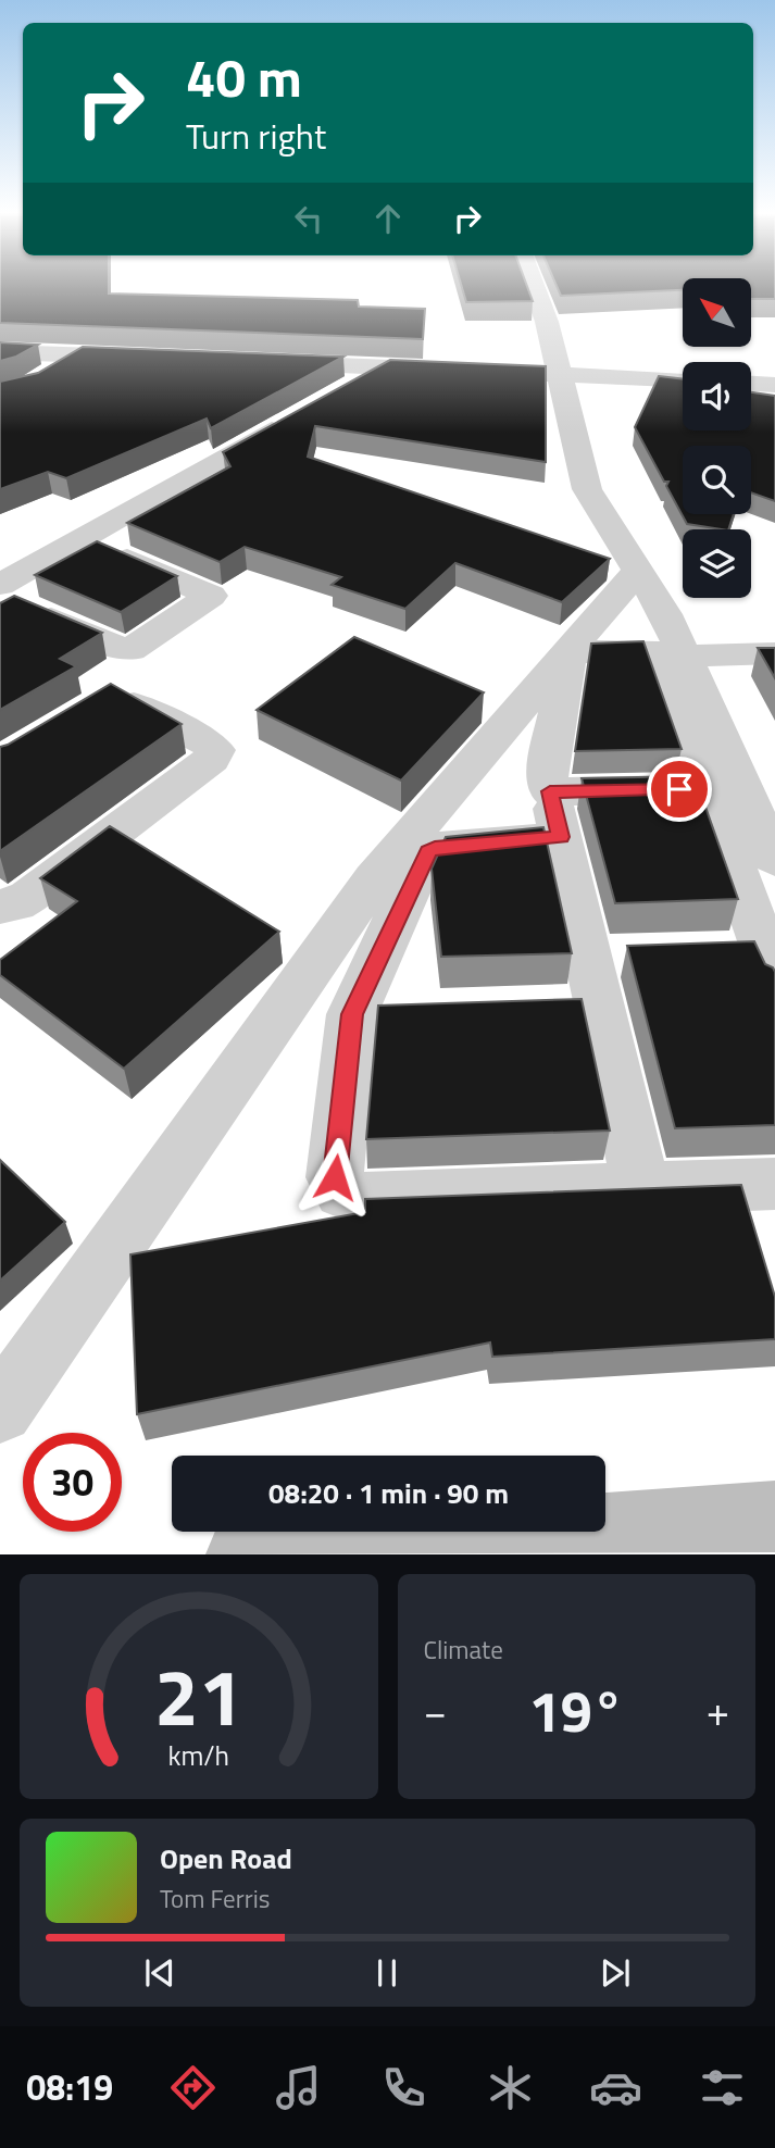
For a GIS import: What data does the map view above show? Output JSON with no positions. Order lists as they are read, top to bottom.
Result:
{
  "north": "top left",
  "page": {
    "turn": ["40 m", "Turn right"],
    "limit": "30",
    "trip": "08:20 · 1 min · 90 m",
    "tile": "Climate",
    "heat": ["−", "19°", "+"],
    "song": ["Open Road", "Tom Ferris"],
    "tabs": "08:19",
    "gauge": ["21", "km/h"]
  }
}
